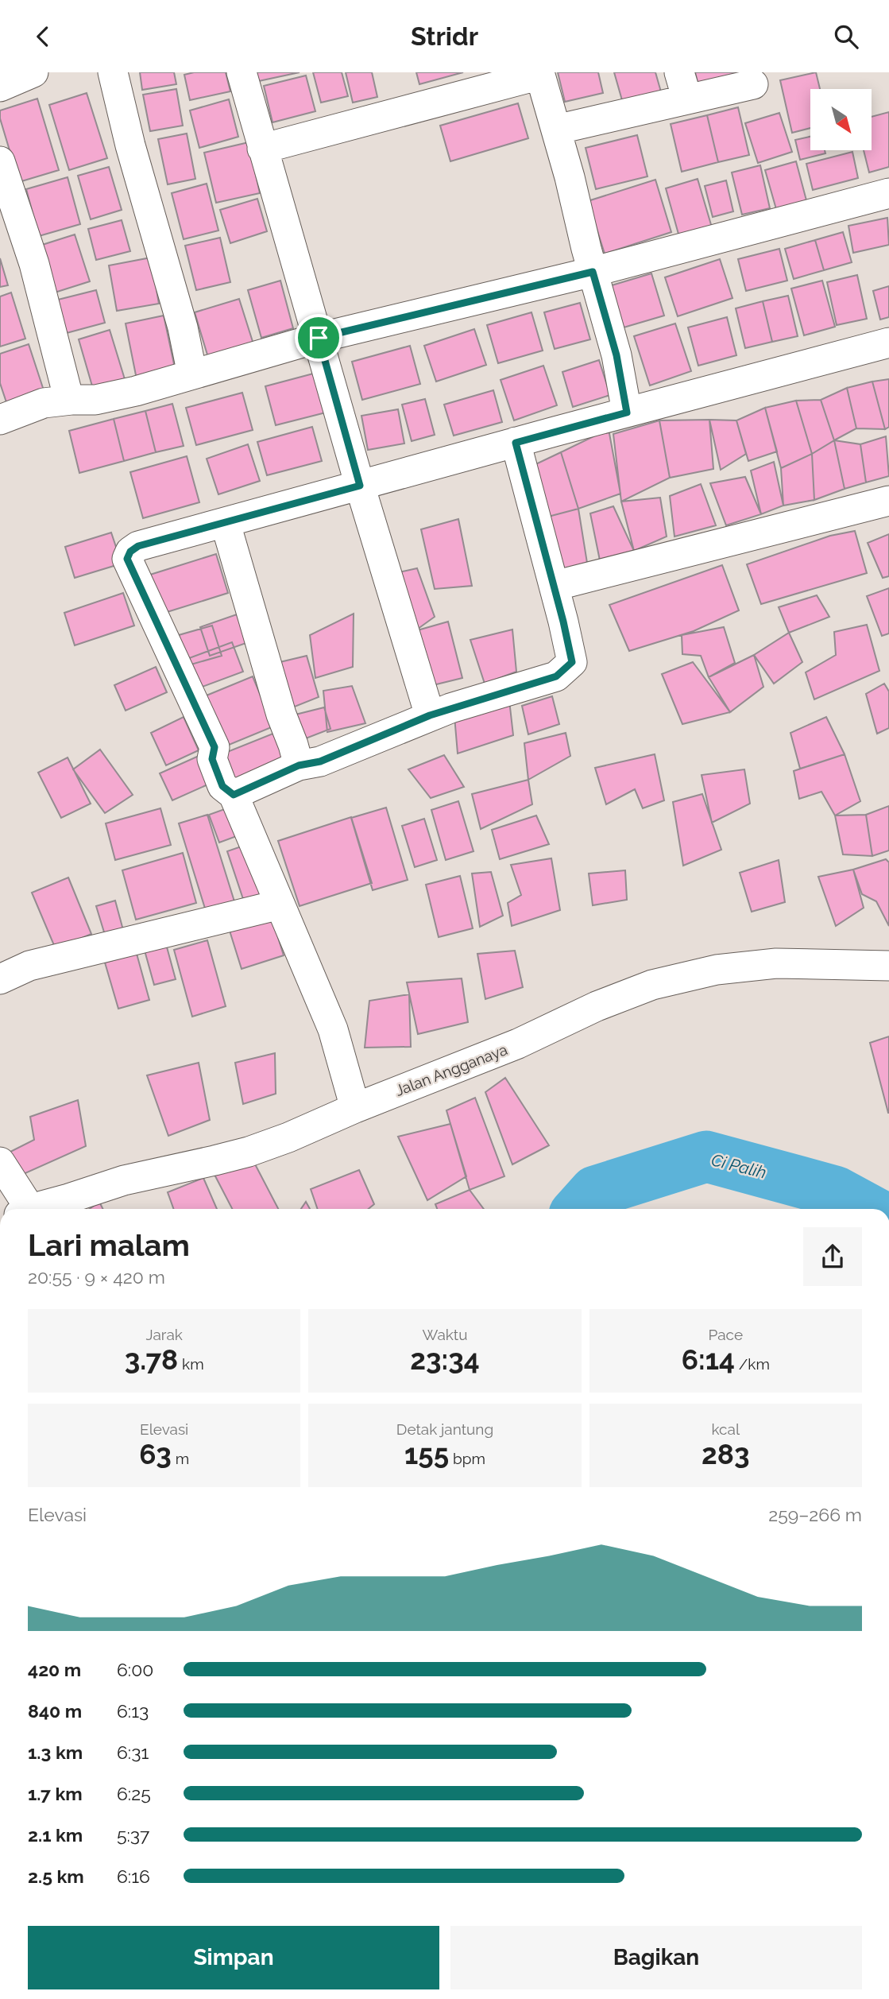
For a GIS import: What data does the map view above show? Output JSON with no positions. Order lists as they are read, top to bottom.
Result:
{
  "streets": {
    "street": ["Jalan Angganaya"]
  },
  "water": ["Ci Palih"],
  "north": "bottom right",
  "page": {
    "header": "Stridr",
    "heading": ["Lari malam", "20:55 · 9 × 420 m"],
    "stats": [
      ["Jarak", "3.78 km"],
      ["Waktu", "23:34"],
      ["Pace", "6:14 /km"],
      ["Elevasi", "63 m"],
      ["Detak jantung", "155 bpm"],
      ["kcal", "283"]
    ],
    "chart": ["Elevasi", "259–266 m"],
    "list": [
      {
        "name": "420 m",
        "note": "6:00"
      },
      {
        "name": "840 m",
        "note": "6:13"
      },
      {
        "name": "1.3 km",
        "note": "6:31"
      },
      {
        "name": "1.7 km",
        "note": "6:25"
      },
      {
        "name": "2.1 km",
        "note": "5:37"
      },
      {
        "name": "2.5 km",
        "note": "6:16"
      }
    ],
    "buttons": ["Simpan", "Bagikan"]
  }
}
